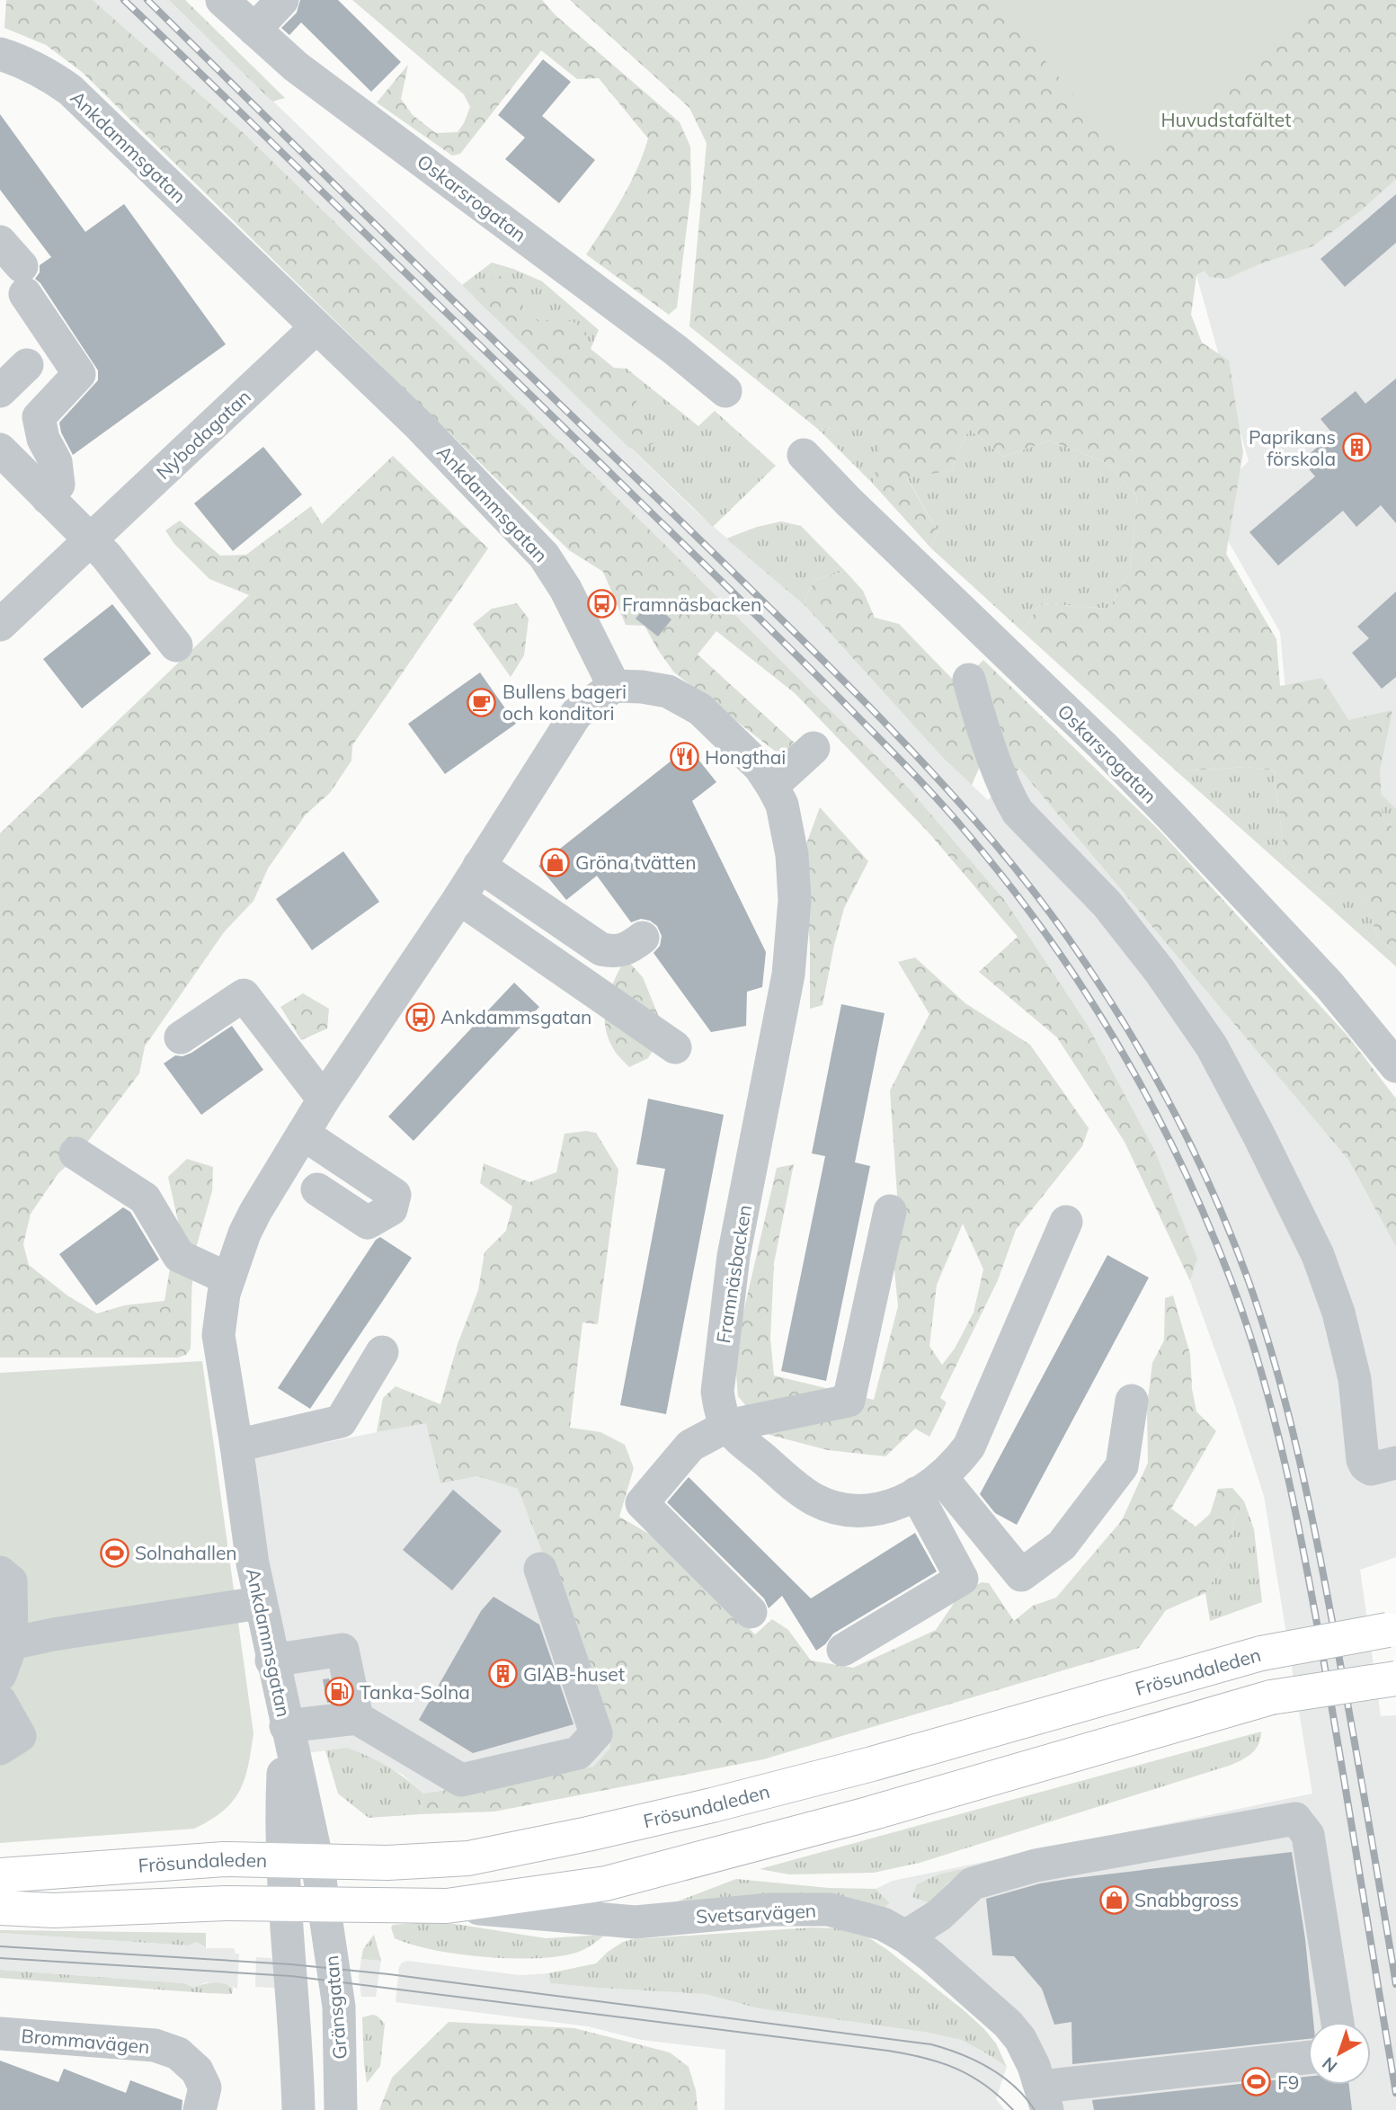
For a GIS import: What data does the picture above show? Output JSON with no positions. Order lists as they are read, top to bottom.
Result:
{
  "streets": {
    "main road": ["Frösundaleden"],
    "street": [
      "Ankdammsgatan",
      "Oskarsrogatan",
      "Nybodagatan",
      "Framnäsbacken",
      "Svetsarvägen",
      "Gränsgatan",
      "Brommavägen"
    ]
  },
  "crossings": [
    ["Ankdammsgatan", "Nybodagatan"],
    ["Ankdammsgatan", "Framnäsbacken"],
    ["Ankdammsgatan", "Frösundaleden"],
    ["Ankdammsgatan", "Gränsgatan"]
  ],
  "parks": ["Huvudstafältet"],
  "places": {
    "building": ["Paprikans förskola", "GIAB-huset"],
    "bus stop": ["Framnäsbacken", "Ankdammsgatan"],
    "cafe": ["Bullens bageri och konditori"],
    "restaurant": ["Hongthai"],
    "shop": ["Gröna tvätten", "Snabbgross"],
    "sports": ["Solnahallen", "F9"],
    "fuel station": ["Tanka-Solna"]
  },
  "north": "bottom left"
}
